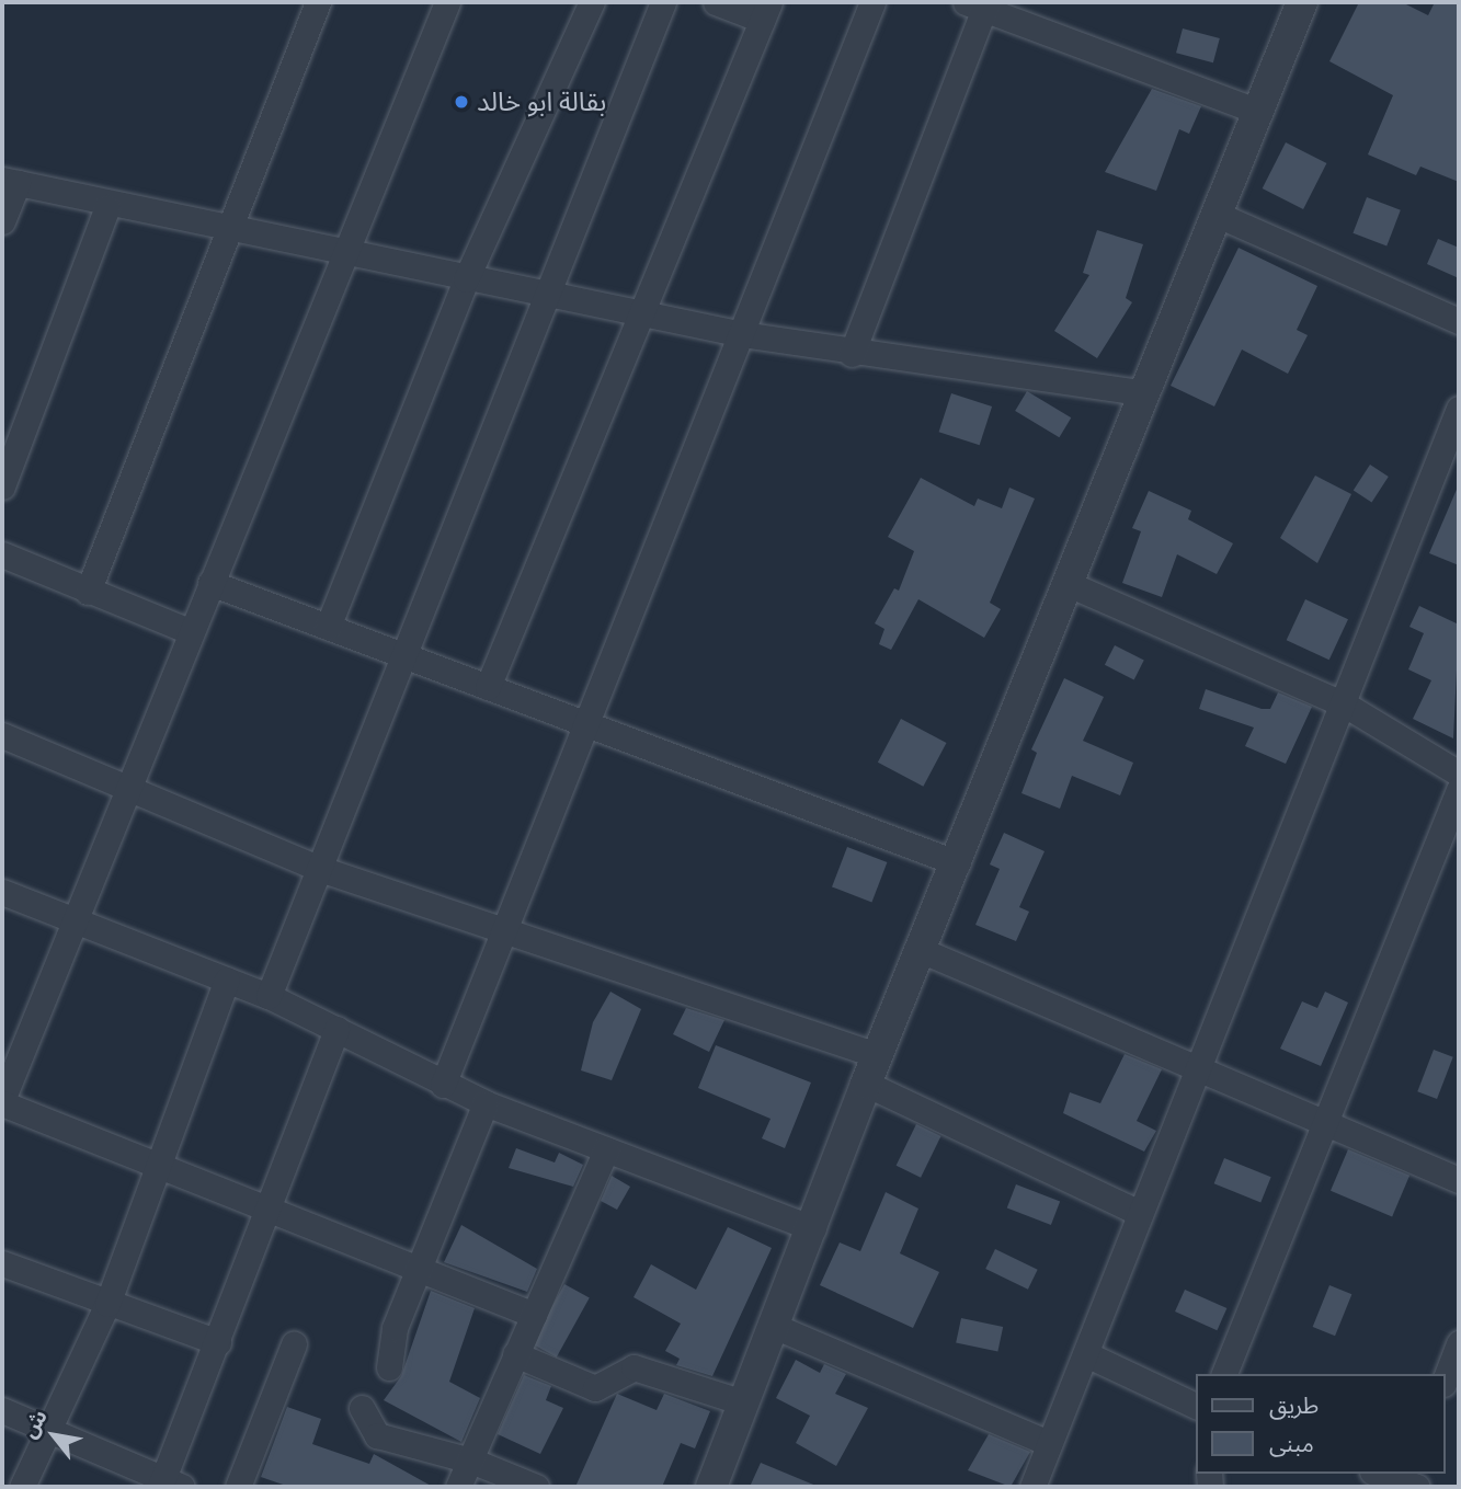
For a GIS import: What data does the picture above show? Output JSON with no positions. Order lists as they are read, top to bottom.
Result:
{
  "places": ["بقالة ابو خالد"],
  "legend": ["طريق", "مبنى"],
  "north": "top left"
}
